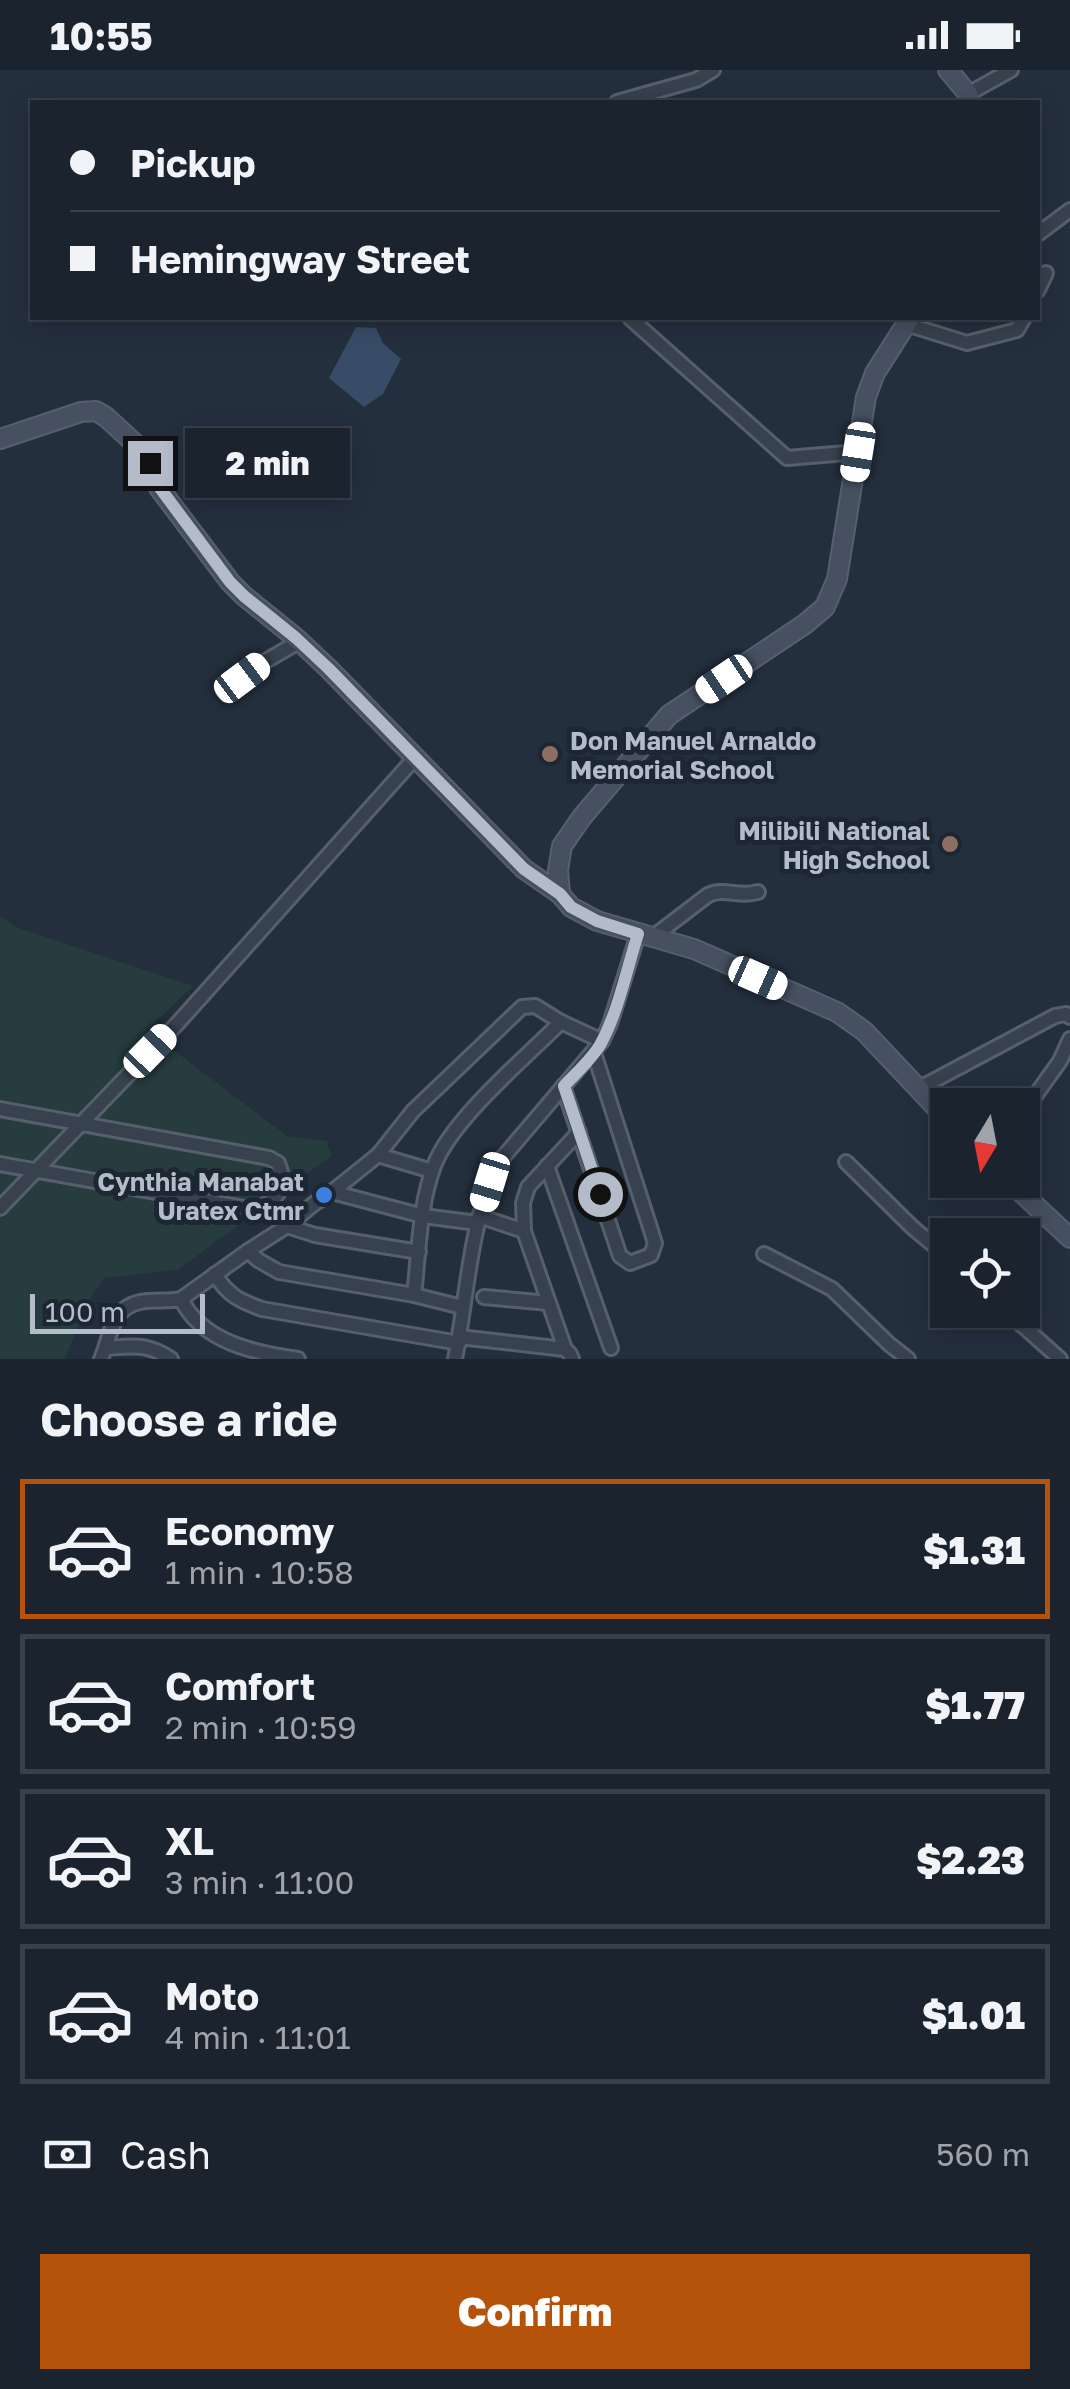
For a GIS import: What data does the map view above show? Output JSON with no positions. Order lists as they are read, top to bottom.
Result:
{
  "places": ["Don Manuel Arnaldo Memorial School", "Milibili National High School", "Cynthia Manabat Uratex Ctmr"],
  "scale_bar": "100 m",
  "north": "bottom",
  "page": {
    "status": "10:55",
    "banner": ["Pickup", "Hemingway Street"],
    "bubble": "2 min",
    "scale": "100 m",
    "heading": "Choose a ride",
    "list": [
      {
        "name": "Economy",
        "note": "1 min · 10:58",
        "value": "$1.31"
      },
      {
        "name": "Comfort",
        "note": "2 min · 10:59",
        "value": "$1.77"
      },
      {
        "name": "XL",
        "note": "3 min · 11:00",
        "value": "$2.23"
      },
      {
        "name": "Moto",
        "note": "4 min · 11:01",
        "value": "$1.01"
      }
    ],
    "pay": ["Cash", "560 m"],
    "buttons": "Confirm"
  }
}
